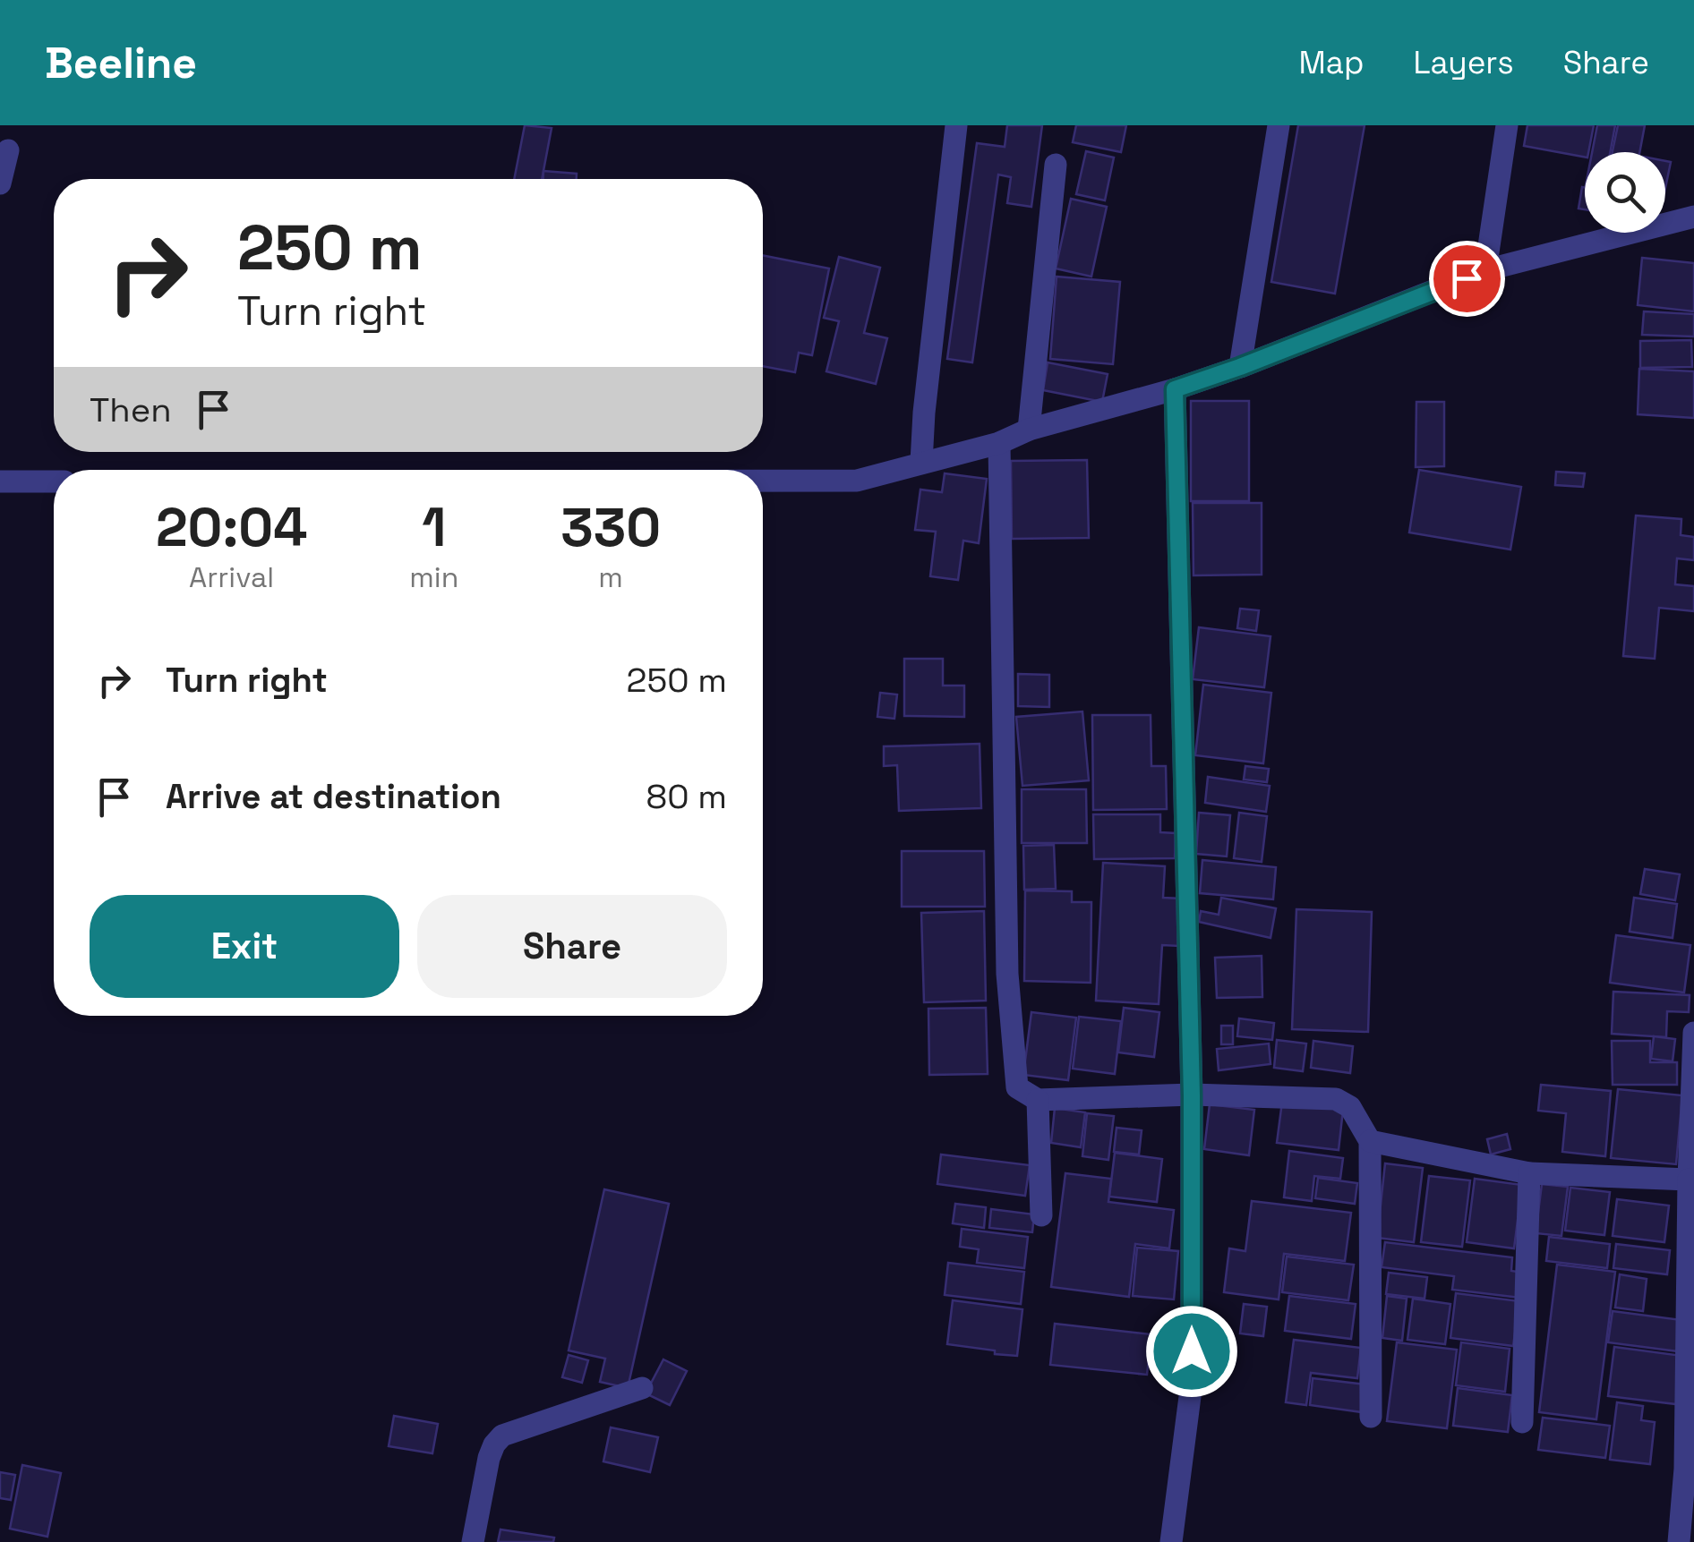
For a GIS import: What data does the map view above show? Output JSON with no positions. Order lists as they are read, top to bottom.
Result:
{
  "page": {
    "header": "Beeline",
    "nav": ["Map", "Layers", "Share"],
    "turn": ["250 m", "Turn right"],
    "then": "Then",
    "eta": [
      "20:04",
      "Arrival",
      "1",
      "min",
      "330",
      "m"
    ],
    "list": [
      {
        "name": "Turn right",
        "value": "250 m"
      },
      {
        "name": "Arrive at destination",
        "value": "80 m"
      }
    ],
    "buttons": ["Exit", "Share"]
  }
}
